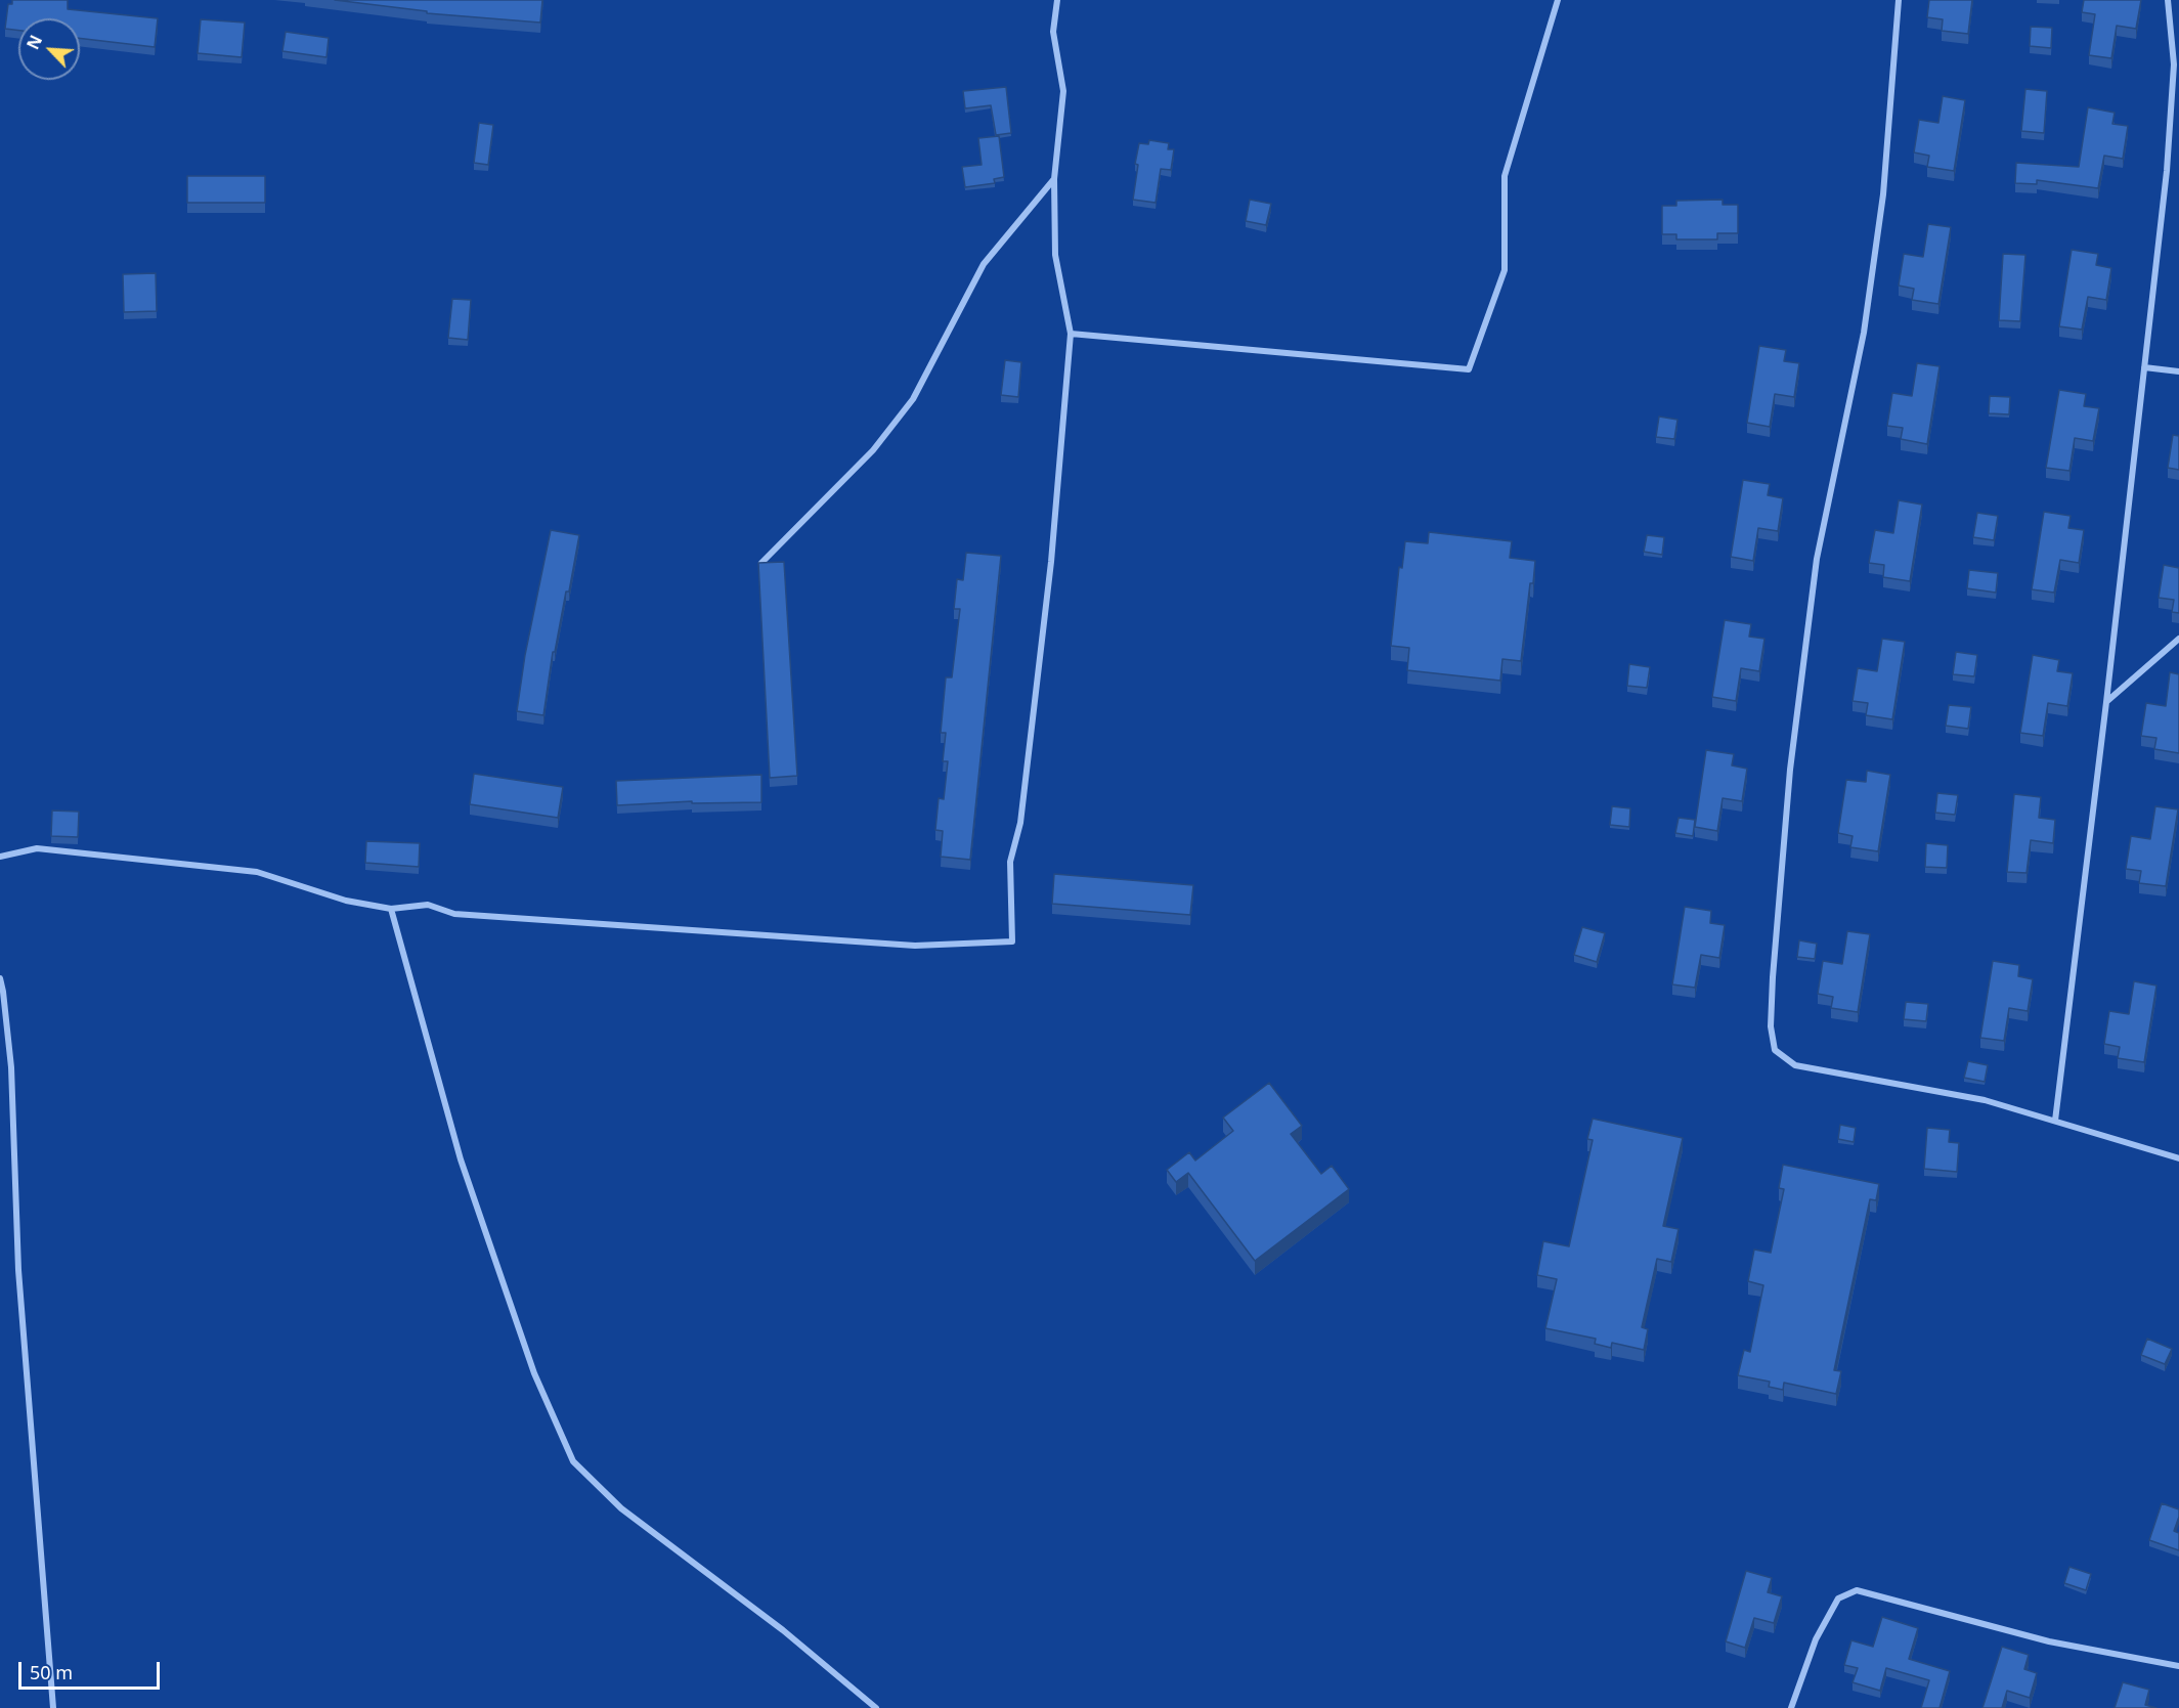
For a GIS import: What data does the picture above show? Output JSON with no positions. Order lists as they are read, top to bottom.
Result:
{
  "scale_bar": "50 m",
  "north": "top left"
}
